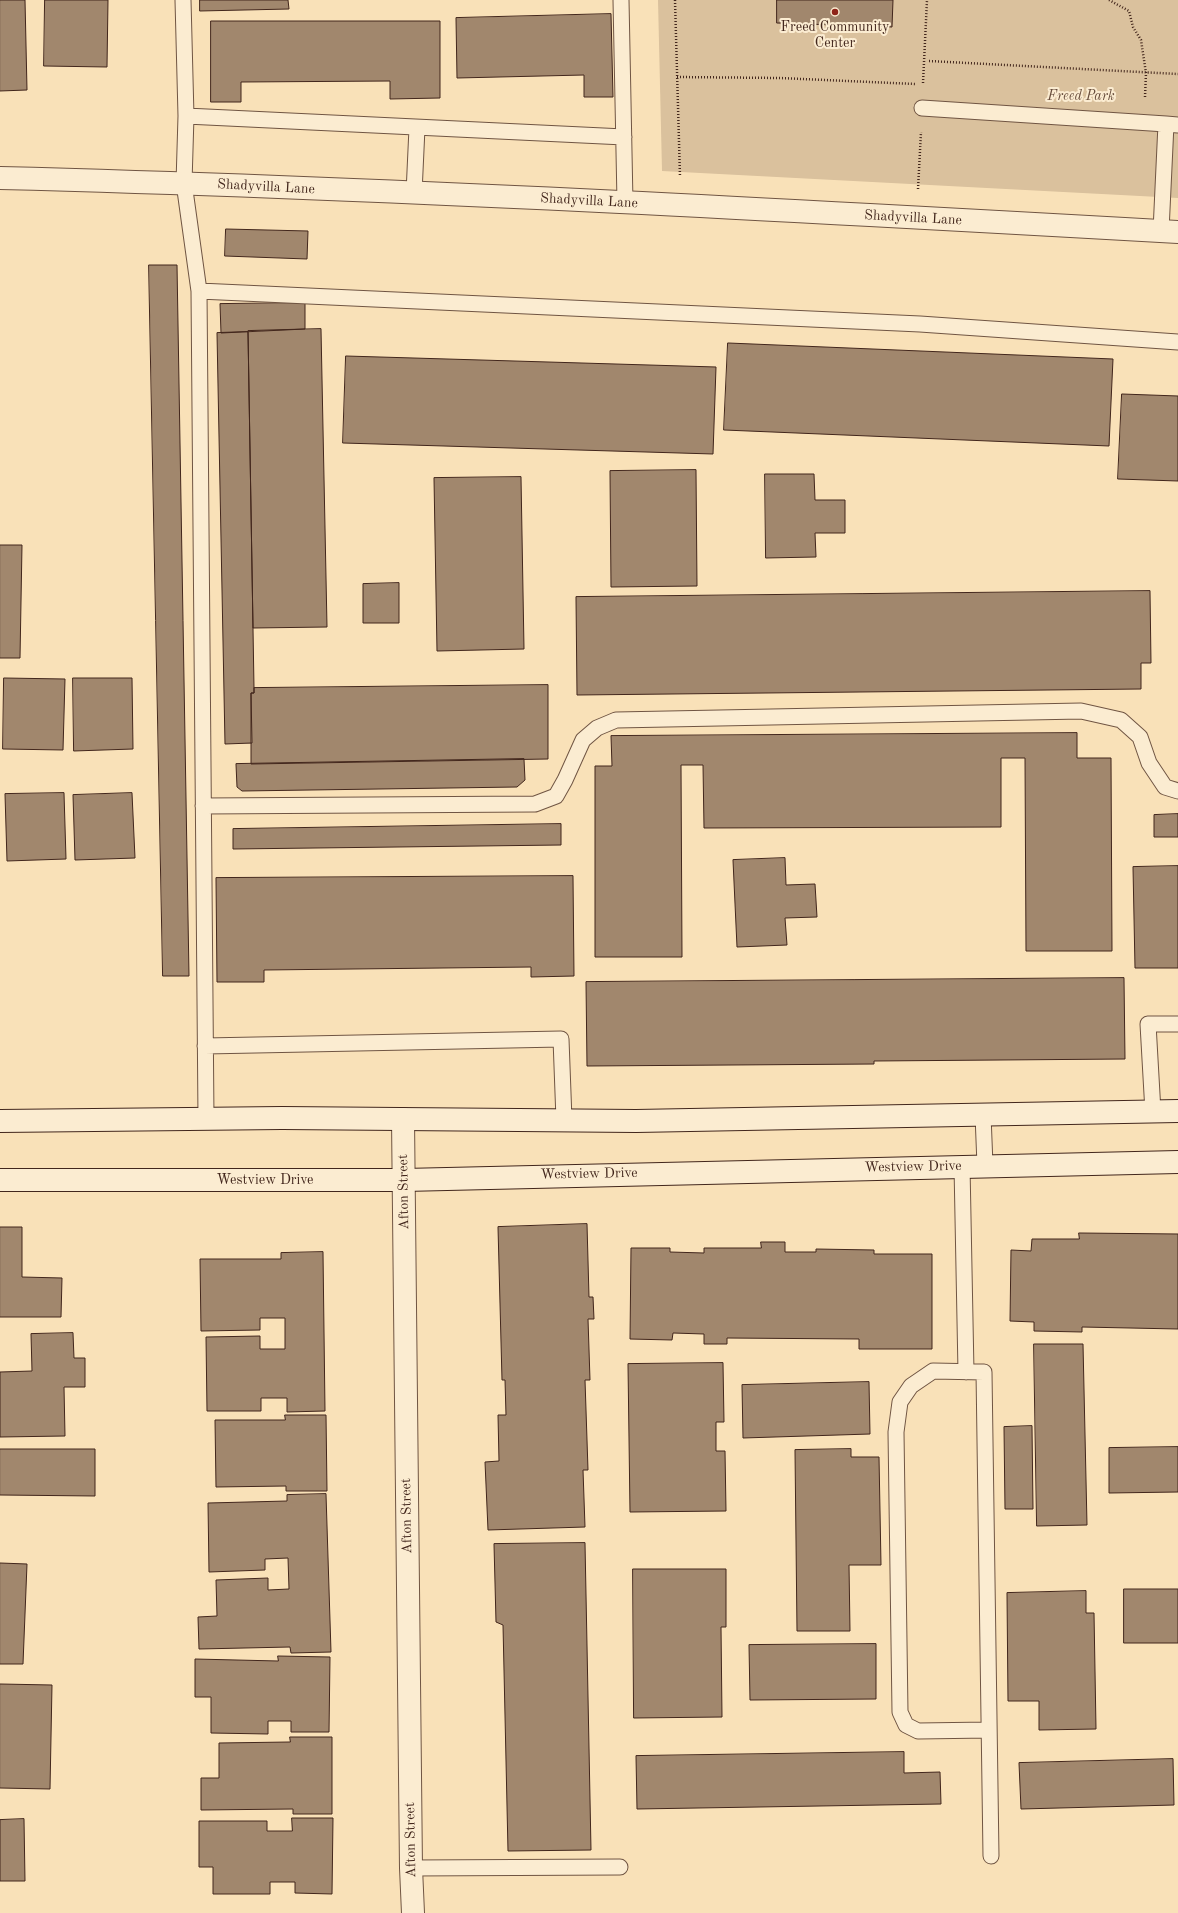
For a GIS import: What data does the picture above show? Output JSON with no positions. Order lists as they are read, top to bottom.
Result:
{
  "streets": {
    "main road": ["Shadyvilla Lane", "Westview Drive", "Afton Street"]
  },
  "crossings": [
    ["Westview Drive", "Afton Street"]
  ],
  "parks": ["Freed Park"],
  "places": ["Freed Community Center"]
}
